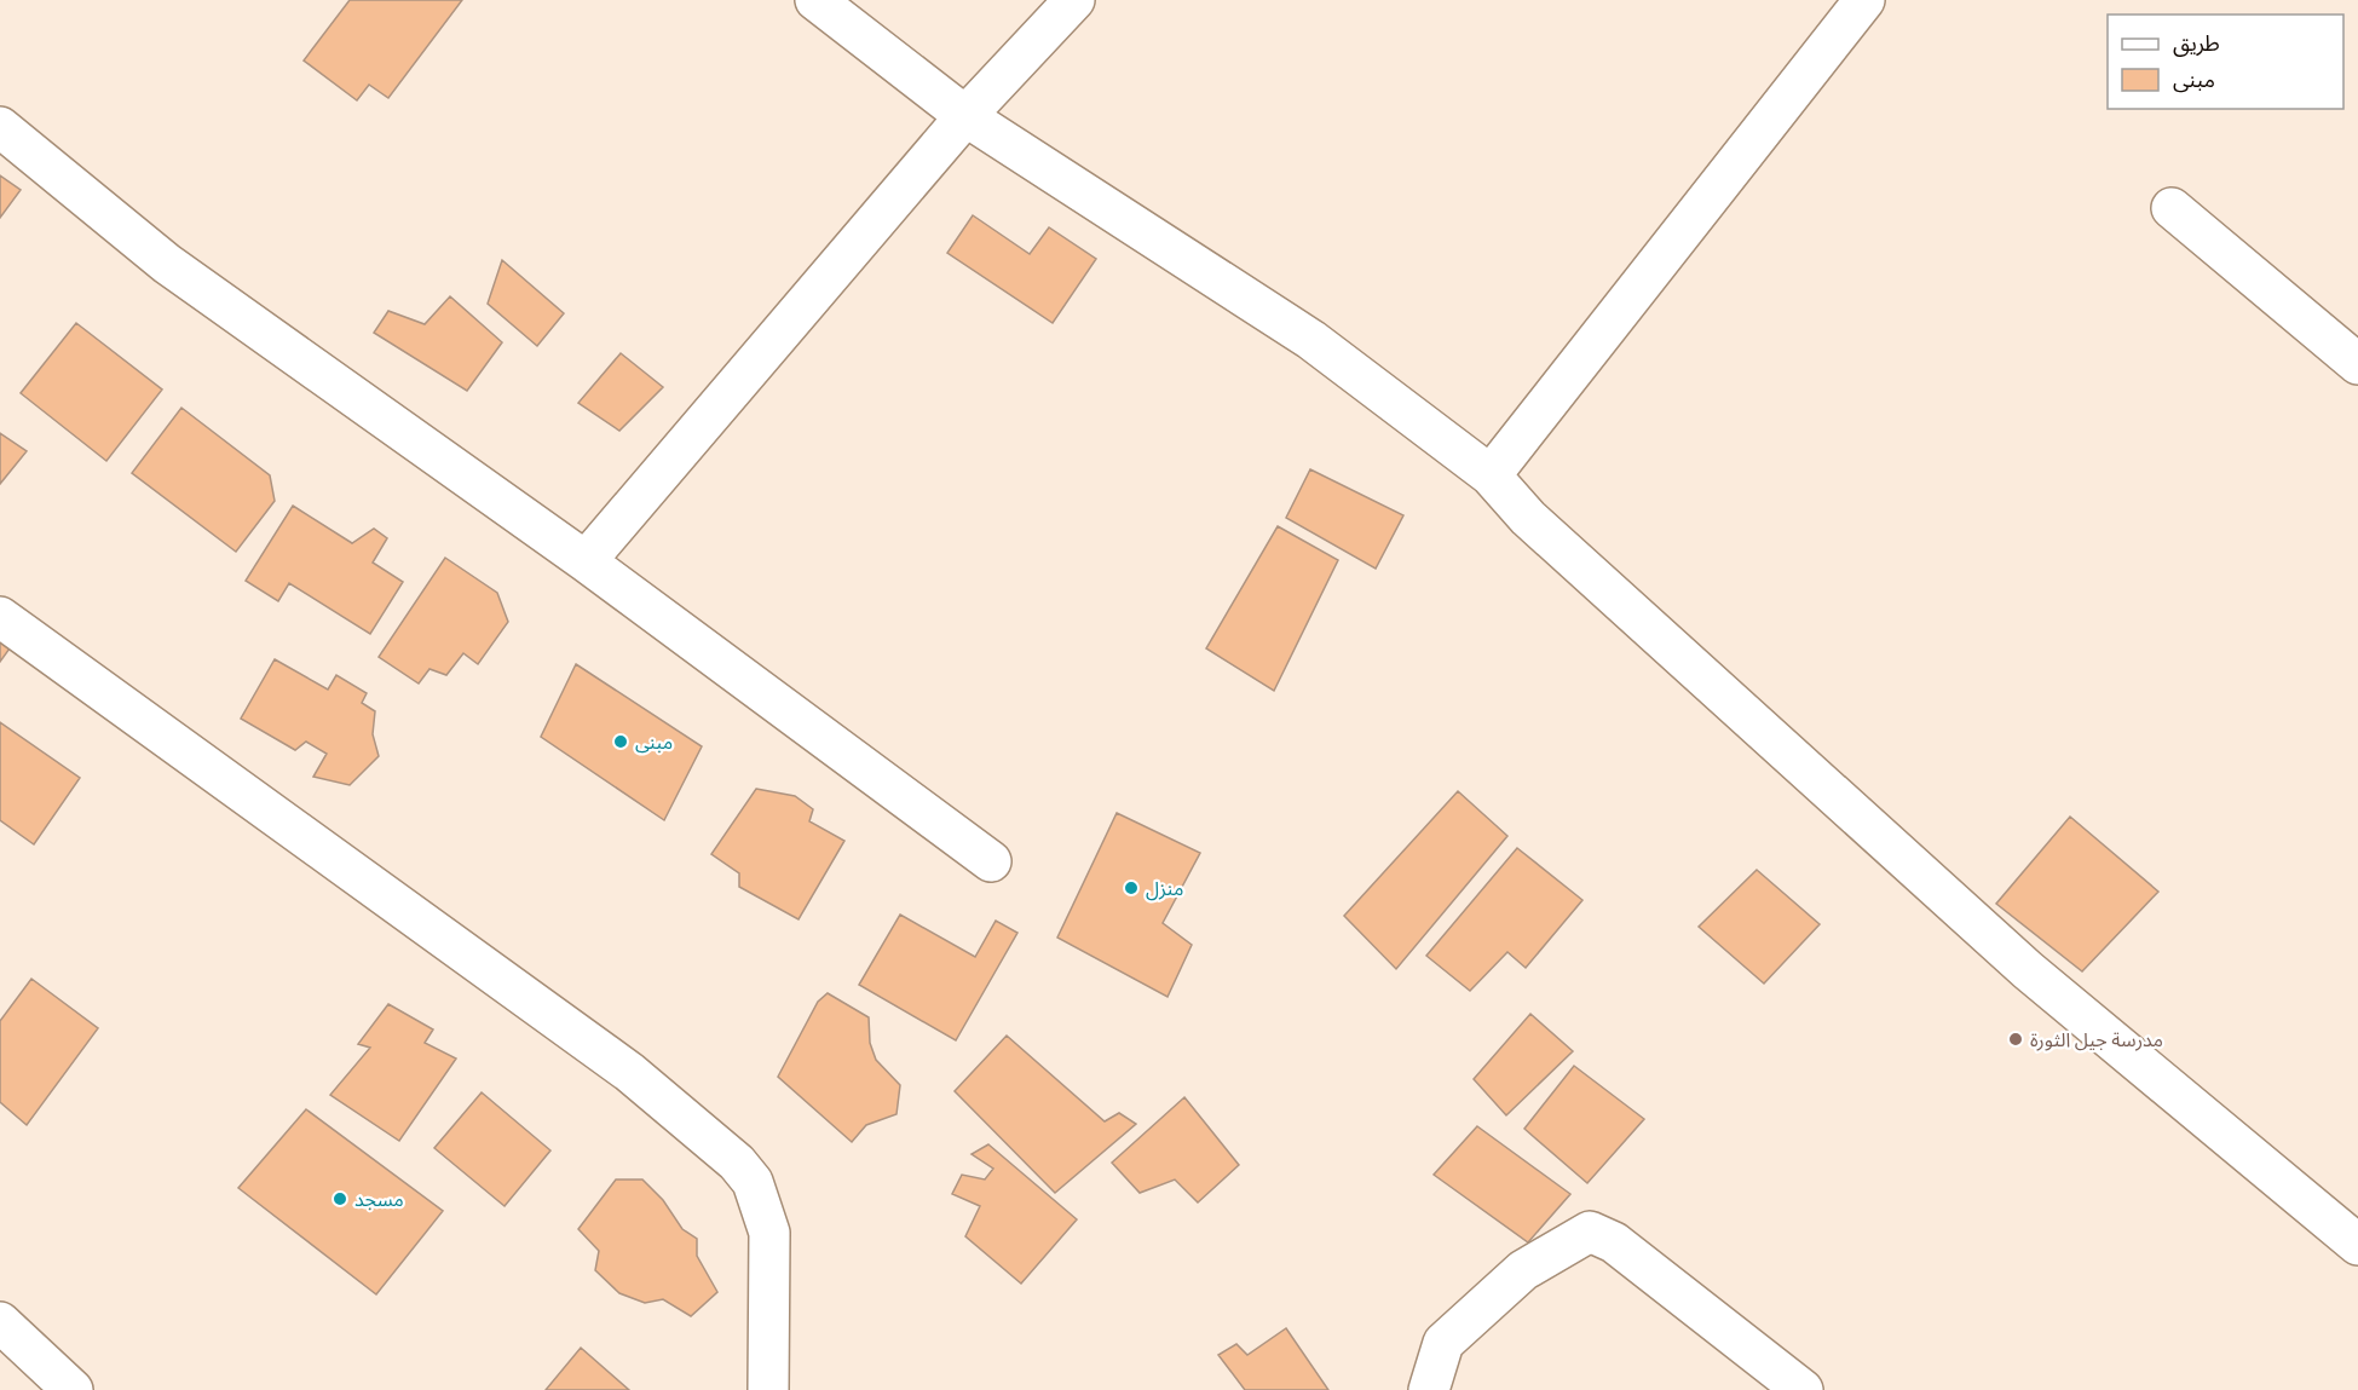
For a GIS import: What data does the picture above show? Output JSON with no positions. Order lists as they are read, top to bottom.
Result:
{
  "places": [
    "مبنى",
    "منزل",
    "مدرسة جيل الثورة",
    "مسجد"
  ],
  "legend": ["طريق", "مبنى"]
}
